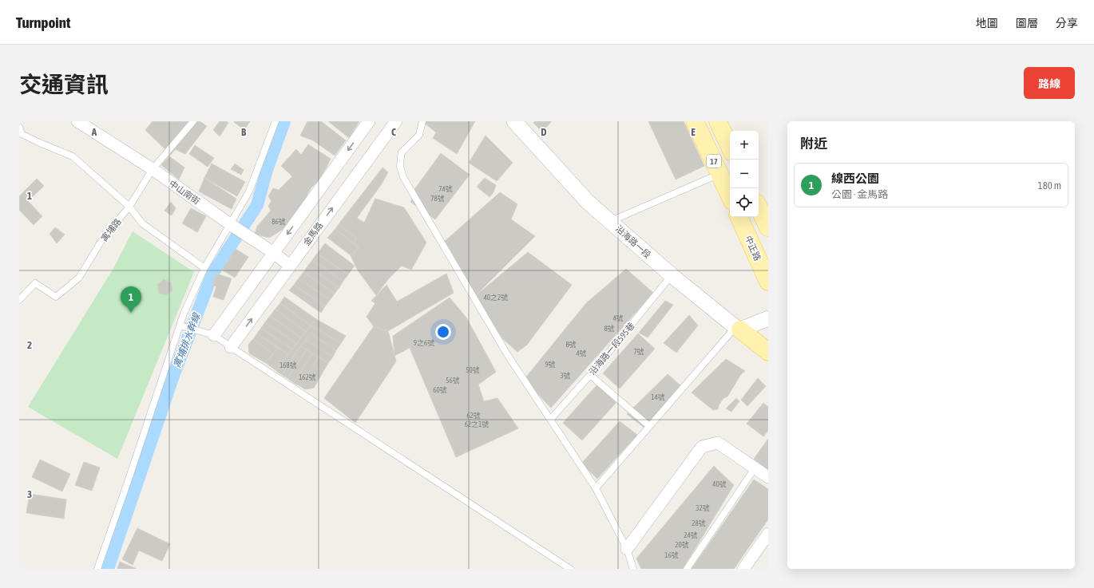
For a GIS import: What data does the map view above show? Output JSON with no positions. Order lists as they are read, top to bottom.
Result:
{
  "streets": {
    "main road": ["17", "中正路"],
    "street": ["中山南街", "金馬路", "沿海路一段"],
    "lane": ["寓埔路", "沿海路一段595巷"]
  },
  "crossings": [
    ["中山南街", "寓埔路"],
    ["中山南街", "金馬路"],
    ["沿海路一段", "沿海路一段595巷"]
  ],
  "water": ["寓埔排水幹線"],
  "house_numbers": [
    "74號",
    "78號",
    "86號",
    "40之2號",
    "4號",
    "8號",
    "9之6號",
    "8號",
    "7號",
    "4號",
    "9號",
    "168號",
    "50號",
    "3號",
    "162號",
    "56號",
    "60號",
    "14號",
    "62號",
    "62之1號",
    "40號",
    "32號",
    "28號",
    "24號",
    "20號",
    "16號"
  ],
  "page": {
    "header": "Turnpoint",
    "nav": ["地圖", "圖層", "分享"],
    "title": "交通資訊",
    "buttons": "路線",
    "heading": "附近",
    "map_buttons": ["+", "−"],
    "list": [
      {
        "mark": "1",
        "name": "線西公園",
        "note": "公園 · 金馬路",
        "value": "180 m"
      }
    ],
    "pins": "1"
  },
  "grid": {
    "columns": [
      "A",
      "B",
      "C",
      "D",
      "E"
    ],
    "rows": ["1", "2", "3"]
  }
}
